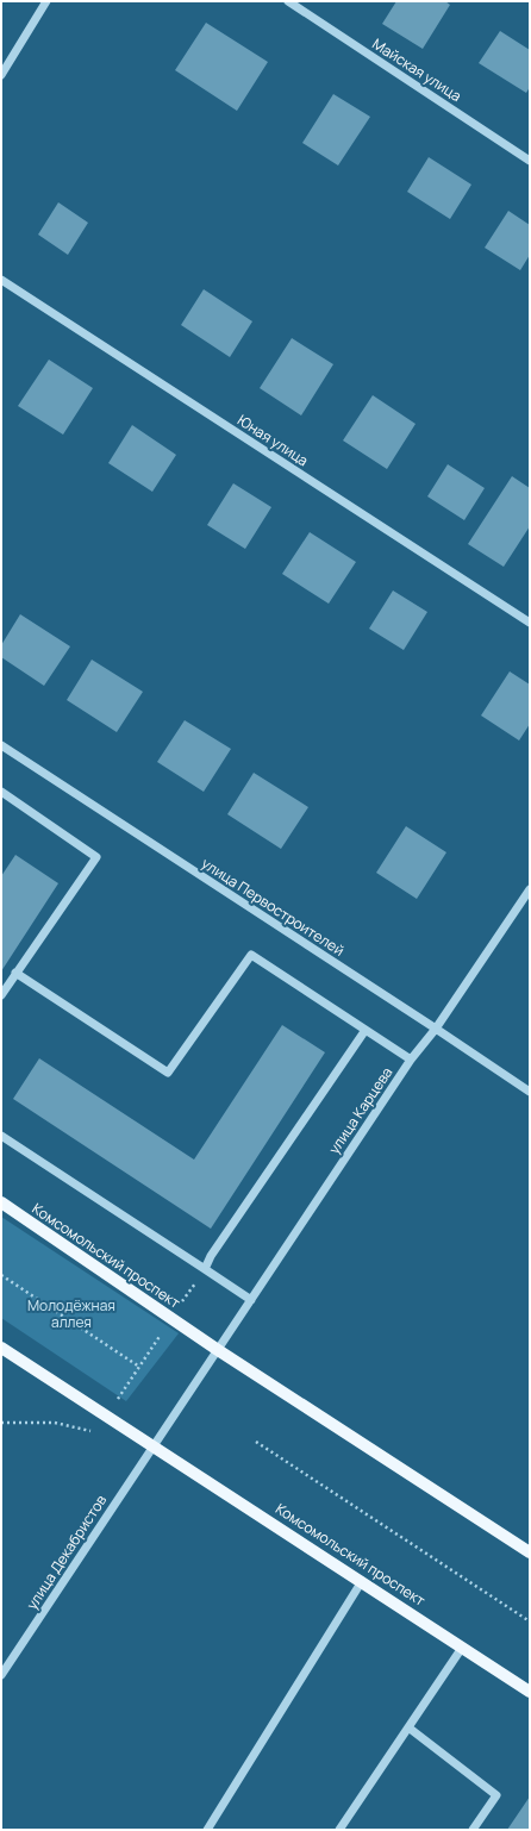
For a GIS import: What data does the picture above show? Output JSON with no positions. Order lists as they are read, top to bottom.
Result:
{
  "streets": {
    "main road": ["Комсомольский проспект"],
    "street": [
      "Майская улица",
      "Юная улица",
      "улица Первостроителей",
      "улица Карцева",
      "улица Декабристов"
    ]
  },
  "crossings": [
    ["улица Первостроителей", "улица Карцева"],
    ["улица Карцева", "Комсомольский проспект"],
    ["Комсомольский проспект", "улица Декабристов"]
  ],
  "parks": ["Молодёжная аллея"]
}
